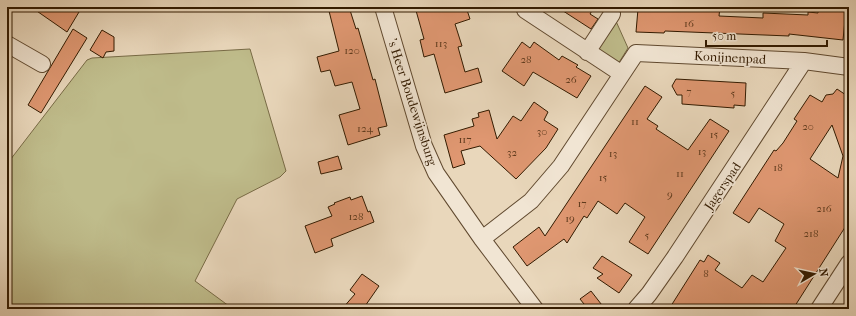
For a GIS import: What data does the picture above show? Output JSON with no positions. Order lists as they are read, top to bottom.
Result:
{
  "streets": {
    "street": ["Konijnenpad", "'s Heer Boudewijnsburg", "Jagerspad"]
  },
  "crossings": [
    ["Konijnenpad", "'s Heer Boudewijnsburg"],
    ["Konijnenpad", "Jagerspad"]
  ],
  "house_numbers": [
    "16",
    "113",
    "120",
    "28",
    "26",
    "7",
    "5",
    "11",
    "20",
    "124",
    "30",
    "15",
    "117",
    "13",
    "32",
    "13",
    "18",
    "11",
    "15",
    "9",
    "17",
    "216",
    "128",
    "19",
    "218",
    "5",
    "8"
  ],
  "scale_bar": "50 m",
  "north": "right"
}
